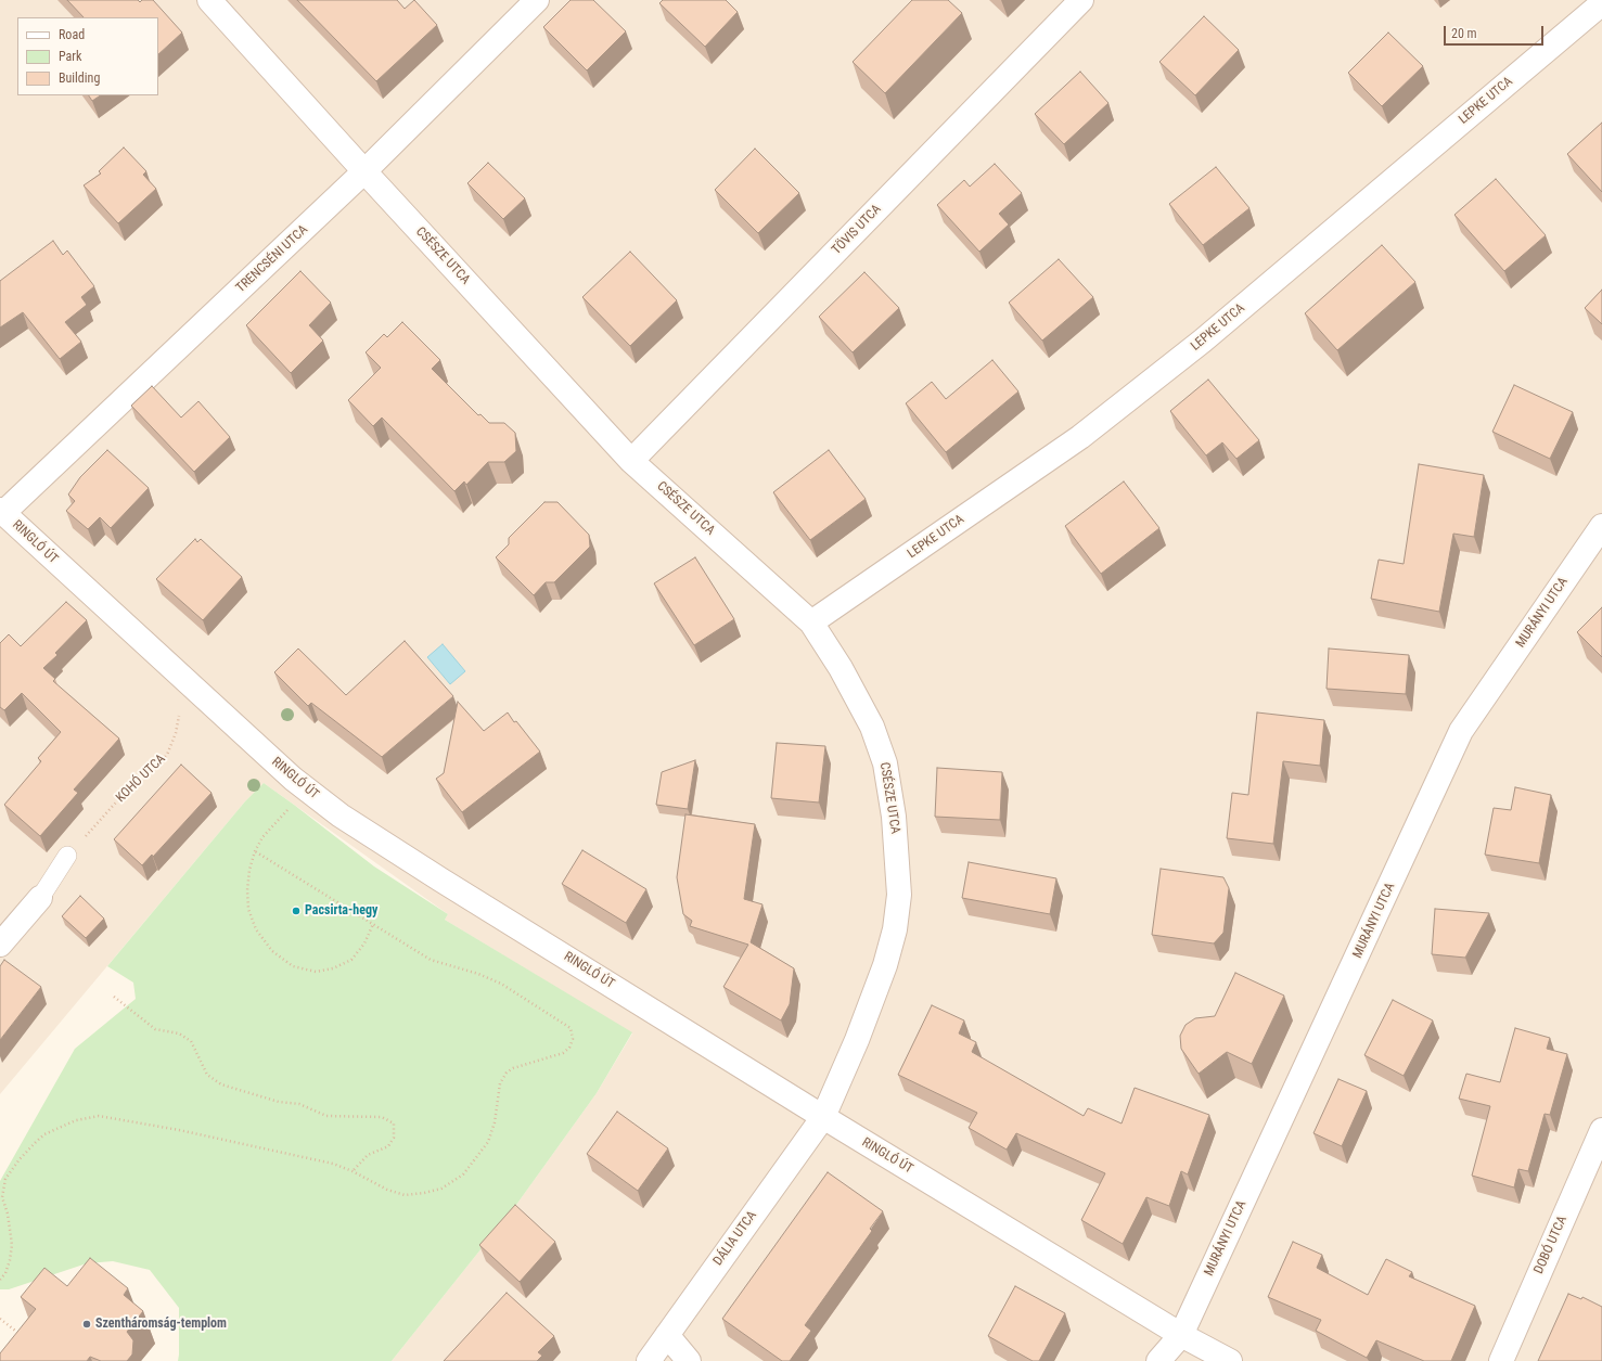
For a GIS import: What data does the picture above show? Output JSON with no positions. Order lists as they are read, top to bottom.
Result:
{
  "streets": {
    "street": [
      "LEPKE UTCA",
      "TÖVIS UTCA",
      "CSÉSZE UTCA",
      "TRENCSÉNI UTCA",
      "RINGLÓ ÚT",
      "MURÁNYI UTCA",
      "DÁLIA UTCA",
      "DOBÓ UTCA"
    ],
    "path": ["KOHÓ UTCA"]
  },
  "crossings": [
    ["LEPKE UTCA", "CSÉSZE UTCA"],
    ["TÖVIS UTCA", "CSÉSZE UTCA"],
    ["CSÉSZE UTCA", "TRENCSÉNI UTCA"],
    ["CSÉSZE UTCA", "RINGLÓ ÚT"],
    ["CSÉSZE UTCA", "DÁLIA UTCA"],
    ["TRENCSÉNI UTCA", "RINGLÓ ÚT"],
    ["RINGLÓ ÚT", "MURÁNYI UTCA"],
    ["RINGLÓ ÚT", "KOHÓ UTCA"],
    ["RINGLÓ ÚT", "DÁLIA UTCA"]
  ],
  "places": ["Pacsirta-hegy", "Szentháromság-templom"],
  "legend": ["Road", "Park", "Building"],
  "scale_bar": "20 m"
}
